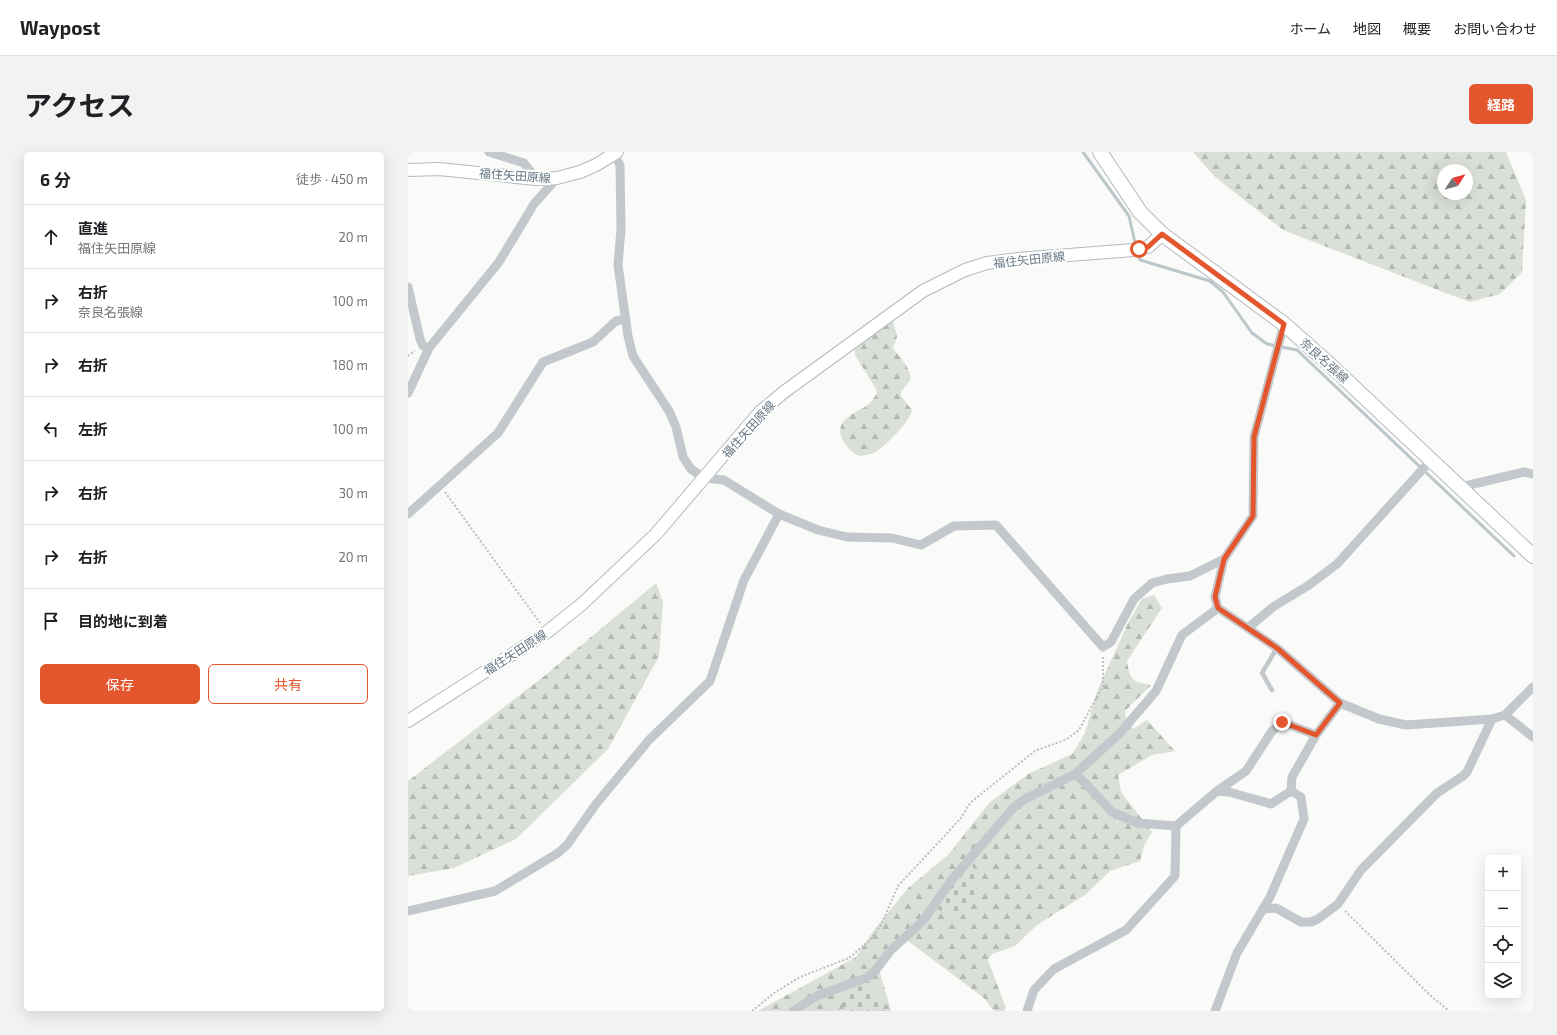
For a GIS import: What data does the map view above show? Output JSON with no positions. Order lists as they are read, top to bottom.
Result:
{
  "streets": {
    "main road": ["福住矢田原線", "奈良名張線"]
  },
  "crossings": [
    ["福住矢田原線", "奈良名張線"]
  ],
  "north": "top right",
  "page": {
    "header": "Waypost",
    "nav": [
      "ホーム",
      "地図",
      "概要",
      "お問い合わせ"
    ],
    "title": "アクセス",
    "buttons": [
      "経路",
      ["保存", "共有"]
    ],
    "heading": ["6 分", "徒歩 · 450 m"],
    "list": [
      ["直進", "福住矢田原線", "20 m"],
      ["右折", "奈良名張線", "100 m"],
      ["右折", "180 m"],
      ["左折", "100 m"],
      ["右折", "30 m"],
      ["右折", "20 m"],
      "目的地に到着"
    ],
    "map_buttons": ["+", "−"]
  }
}
